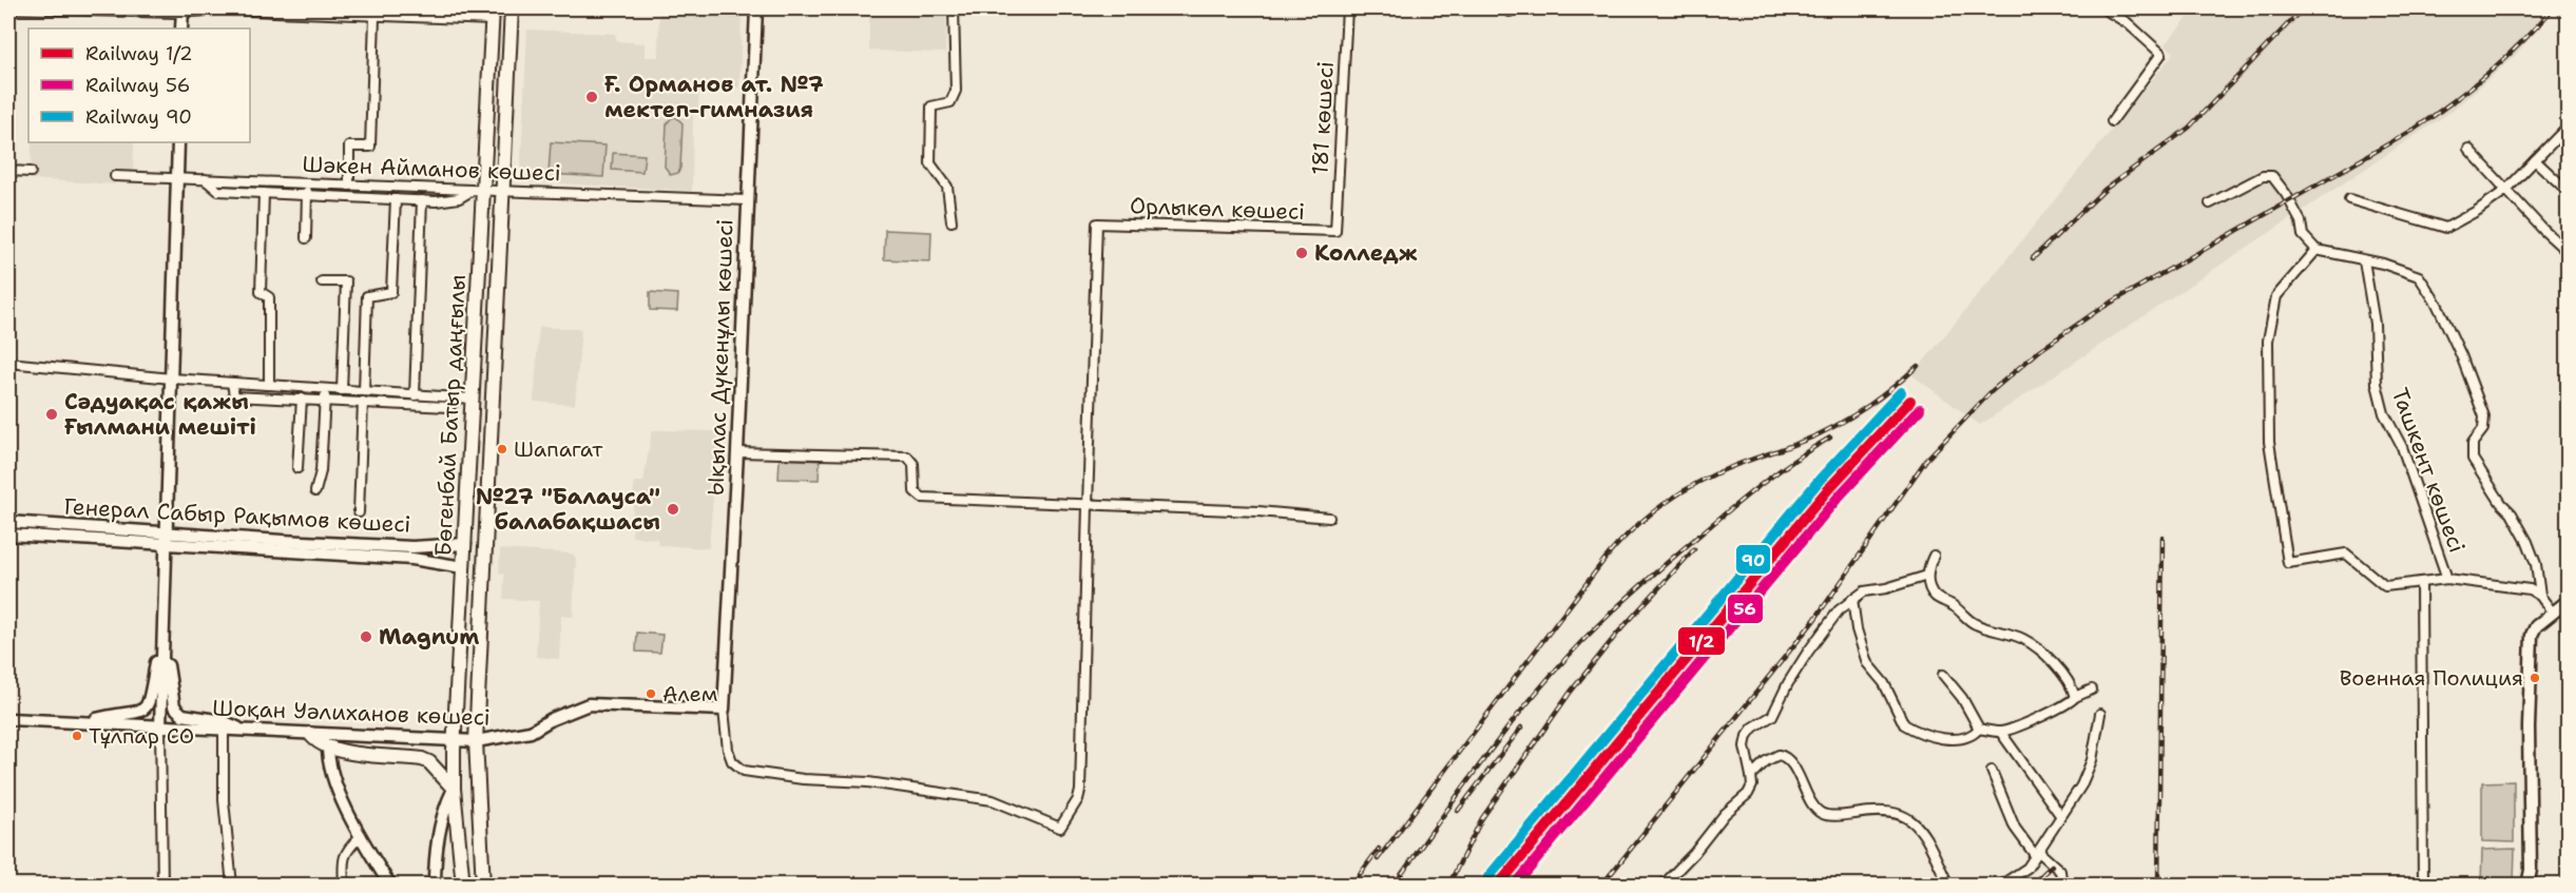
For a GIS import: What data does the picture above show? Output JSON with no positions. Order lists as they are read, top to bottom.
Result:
{
  "streets": {
    "main road": ["Бөгенбай Батыр даңғылы"],
    "street": [
      "181 көшесі",
      "Шәкен Айманов көшесі",
      "Орлыкөл көшесі",
      "Ықылас Дүкенұлы көшесі",
      "Ташкент көшесі",
      "Генерал Сабыр Рақымов көшесі",
      "Шоқан Уәлиханов көшесі"
    ]
  },
  "crossings": [
    ["181 көшесі", "Орлыкөл көшесі"],
    ["Шәкен Айманов көшесі", "Ықылас Дүкенұлы көшесі"],
    ["Шәкен Айманов көшесі", "Бөгенбай Батыр даңғылы"],
    ["Ықылас Дүкенұлы көшесі", "Шоқан Уәлиханов көшесі"],
    ["Бөгенбай Батыр даңғылы", "Генерал Сабыр Рақымов көшесі"],
    ["Бөгенбай Батыр даңғылы", "Шоқан Уәлиханов көшесі"]
  ],
  "places": [
    "Ғ. Орманов ат. №7 мектеп-гимназия",
    "Колледж",
    "Сәдуақас қажы Ғылмани мешіті",
    "Шапагат",
    "№27 \"Балауса\" балабақшасы",
    "Magnum",
    "Военная Полиция",
    "Алем",
    "Тұлпар СО"
  ],
  "lines": ["rail line 90", "rail line 1/2", "rail line 56"],
  "legend": ["Railway 1/2", "Railway 56", "Railway 90"]
}
